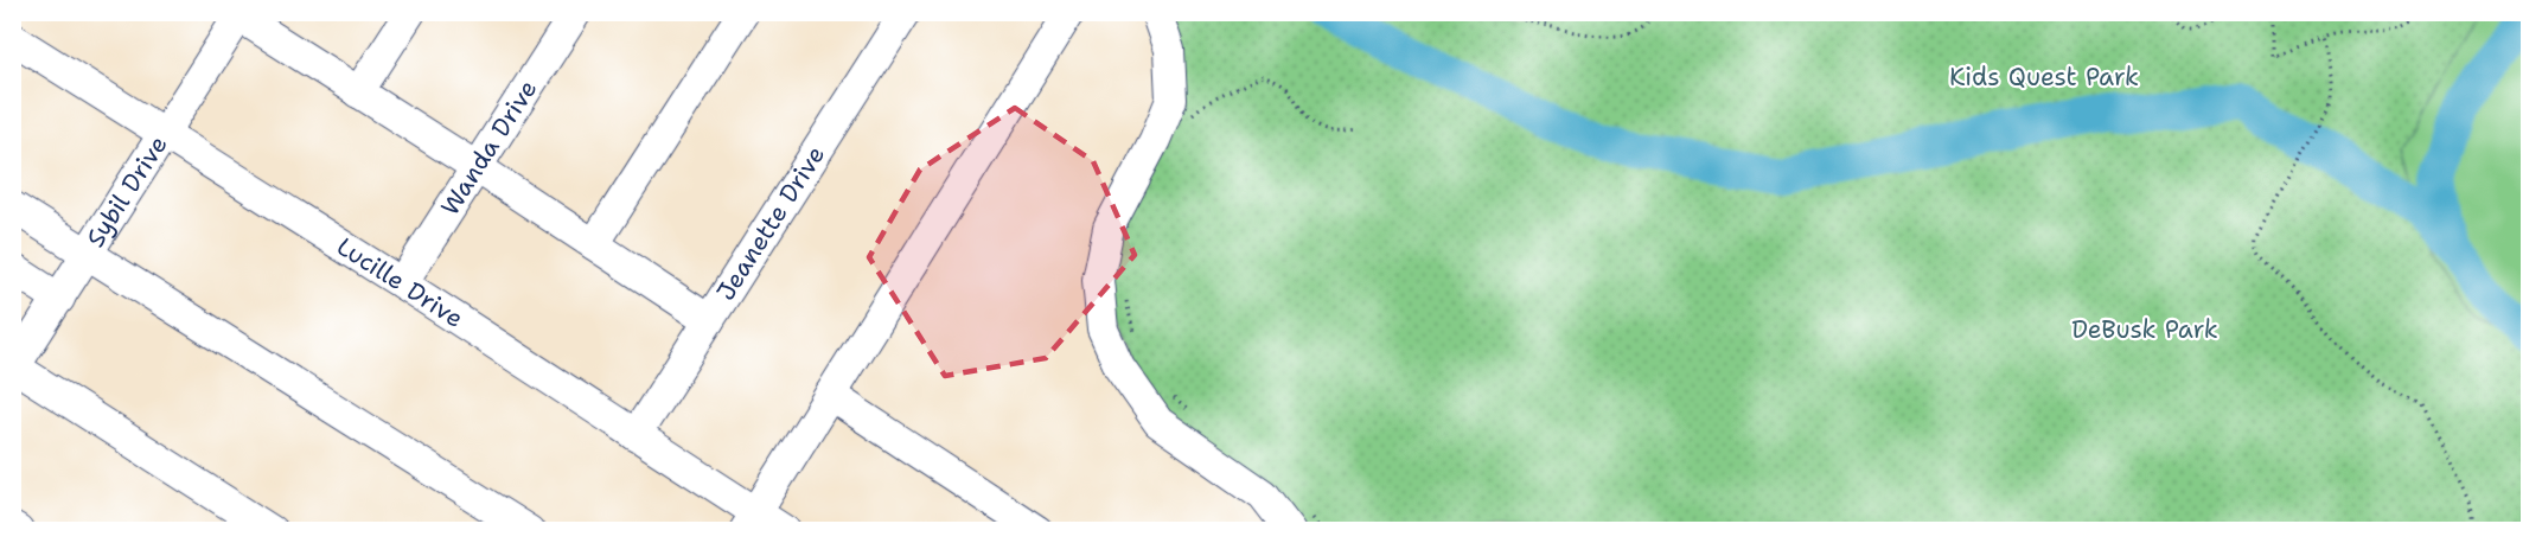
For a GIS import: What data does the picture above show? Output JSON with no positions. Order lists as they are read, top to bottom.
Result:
{
  "streets": {
    "street": [
      "Wanda Drive",
      "Sybil Drive",
      "Jeanette Drive",
      "Lucille Drive"
    ]
  },
  "crossings": [
    ["Wanda Drive", "Lucille Drive"],
    ["Sybil Drive", "Lucille Drive"],
    ["Jeanette Drive", "Lucille Drive"]
  ],
  "parks": ["Kids Quest Park", "DeBusk Park"]
}
